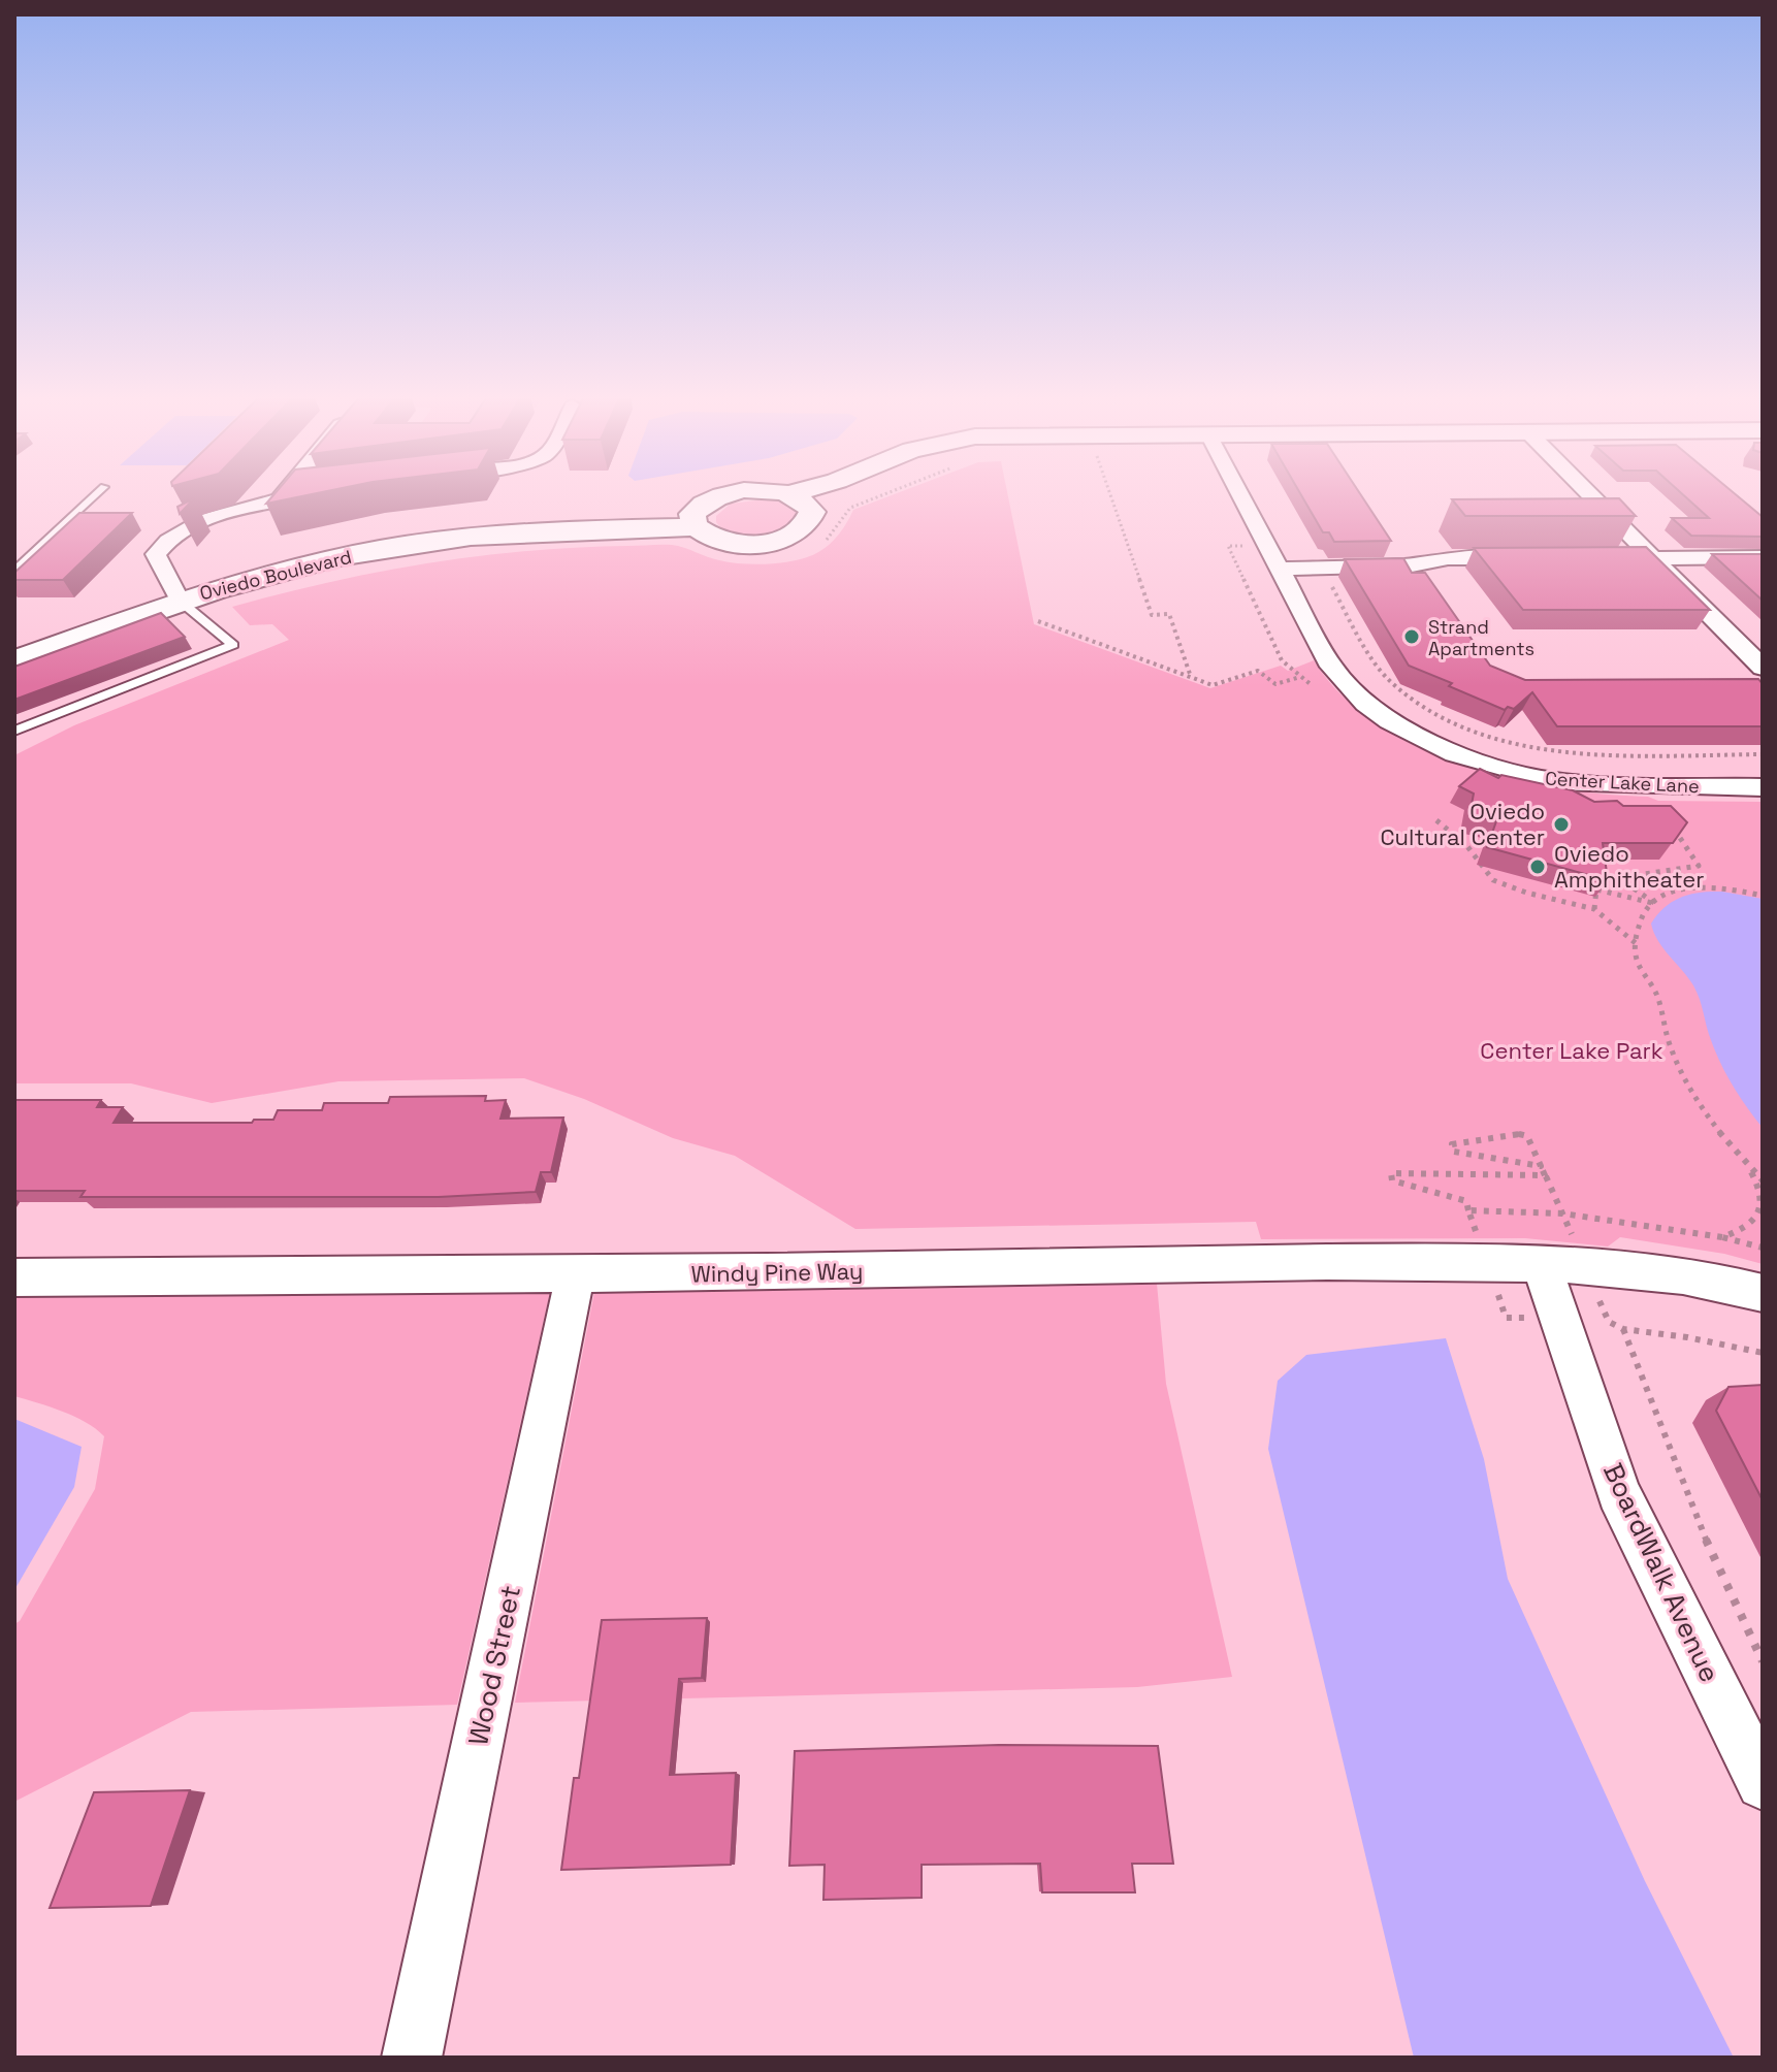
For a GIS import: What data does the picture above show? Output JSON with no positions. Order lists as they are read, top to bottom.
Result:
{
  "streets": {
    "street": [
      "Oviedo Boulevard",
      "Center Lake Lane",
      "Windy Pine Way",
      "BoardWalk Avenue",
      "Wood Street"
    ]
  },
  "crossings": [
    ["Windy Pine Way", "BoardWalk Avenue"],
    ["Windy Pine Way", "Wood Street"]
  ],
  "parks": ["Center Lake Park"],
  "places": ["Strand Apartments", "Oviedo Cultural Center", "Oviedo Amphitheater"]
}
